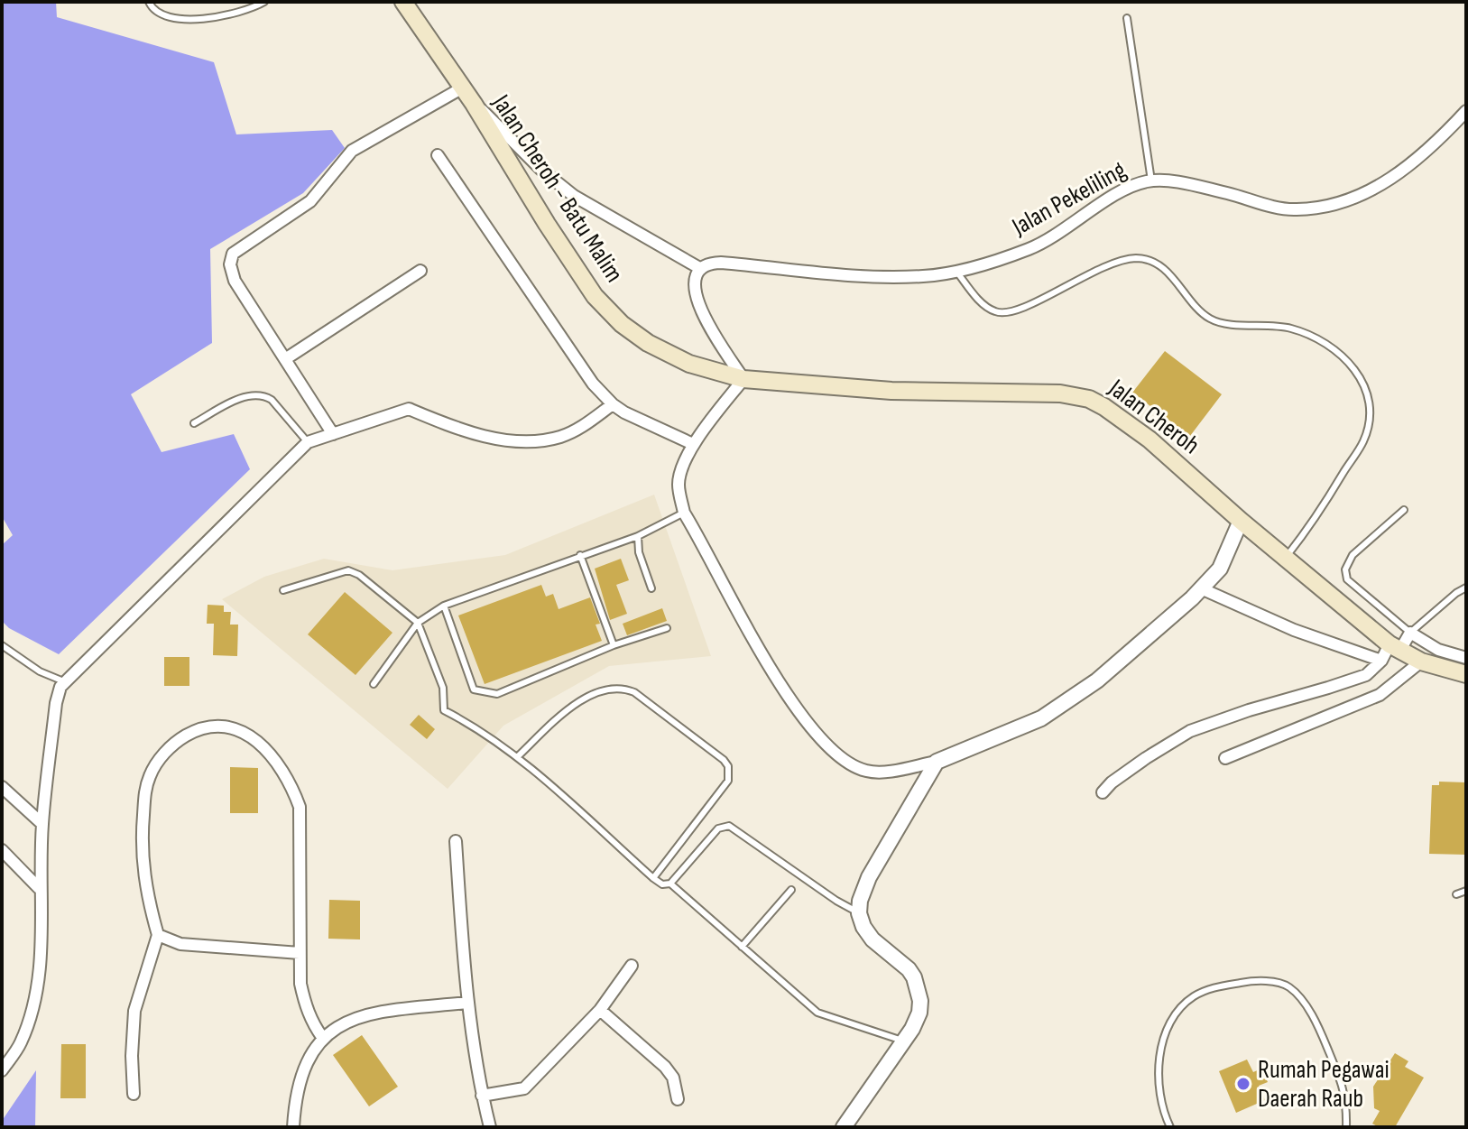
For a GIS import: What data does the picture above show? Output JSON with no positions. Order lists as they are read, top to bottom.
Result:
{
  "streets": {
    "main road": ["Jalan Cheroh - Batu Malim", "Jalan Cheroh"],
    "street": ["Jalan Pekeliling"]
  },
  "crossings": [
    ["Jalan Cheroh - Batu Malim", "Jalan Cheroh"]
  ],
  "places": ["Rumah Pegawai Daerah Raub"]
}
